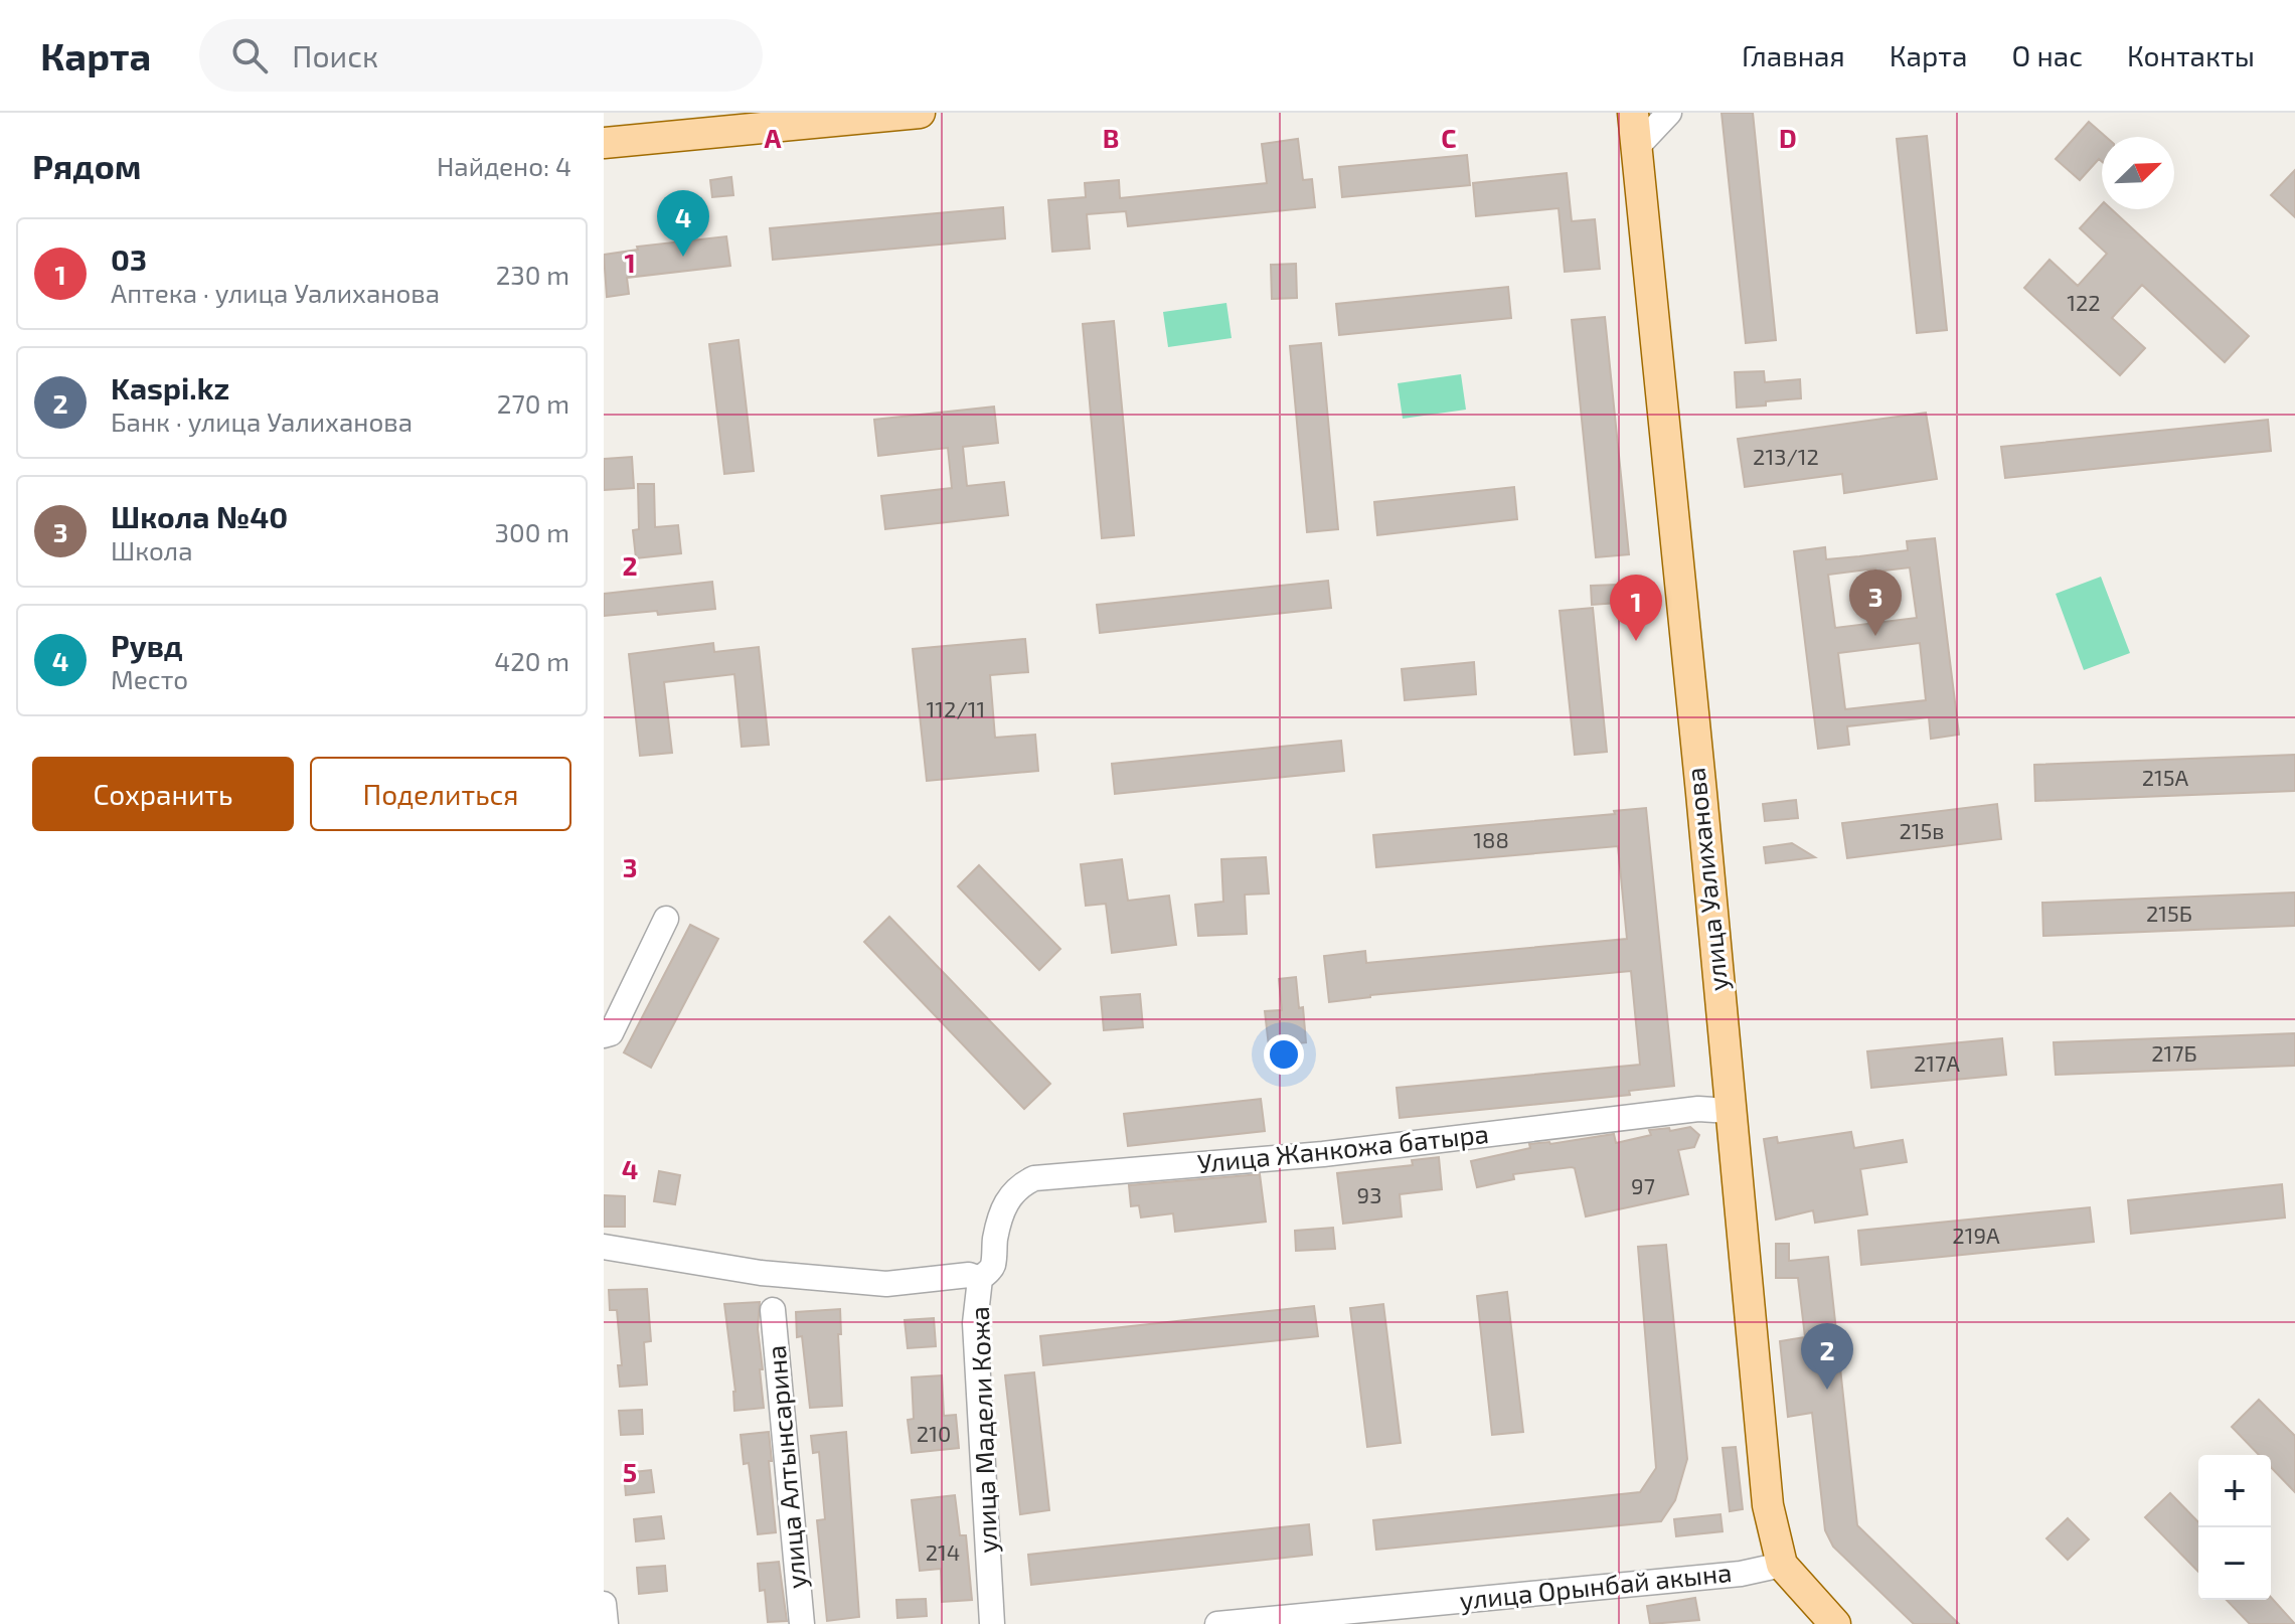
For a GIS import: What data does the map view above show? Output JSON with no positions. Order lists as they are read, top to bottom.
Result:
{
  "streets": {
    "main road": ["улица Уалиханова"],
    "street": [
      "Улица Жанкожа батыра",
      "улица Мадели Кожа",
      "улица Алтынсарина",
      "улица Орынбай акына"
    ]
  },
  "crossings": [
    ["улица Уалиханова", "Улица Жанкожа батыра"],
    ["улица Уалиханова", "улица Орынбай акына"],
    ["Улица Жанкожа батыра", "улица Мадели Кожа"]
  ],
  "house_numbers": [
    "122",
    "213/12",
    "112/11",
    "215А",
    "215в",
    "188",
    "215Б",
    "217Б",
    "217А",
    "97",
    "93",
    "219А",
    "210",
    "214"
  ],
  "north": "top right",
  "page": {
    "header": "Карта",
    "search": "Поиск",
    "nav": [
      "Главная",
      "Карта",
      "О нас",
      "Контакты"
    ],
    "heading": ["Рядом", "Найдено: 4"],
    "pins": [
      "4",
      "3",
      "1",
      "2"
    ],
    "list": [
      {
        "mark": "1",
        "name": "03",
        "note": "Аптека · улица Уалиханова",
        "value": "230 m"
      },
      {
        "mark": "2",
        "name": "Kaspi.kz",
        "note": "Банк · улица Уалиханова",
        "value": "270 m"
      },
      {
        "mark": "3",
        "name": "Школа №40",
        "note": "Школа",
        "value": "300 m"
      },
      {
        "mark": "4",
        "name": "Рувд",
        "note": "Место",
        "value": "420 m"
      }
    ],
    "buttons": ["Сохранить", "Поделиться"],
    "map_buttons": ["+", "−"]
  },
  "grid": {
    "columns": [
      "A",
      "B",
      "C",
      "D"
    ],
    "rows": [
      "1",
      "2",
      "3",
      "4",
      "5"
    ]
  }
}
